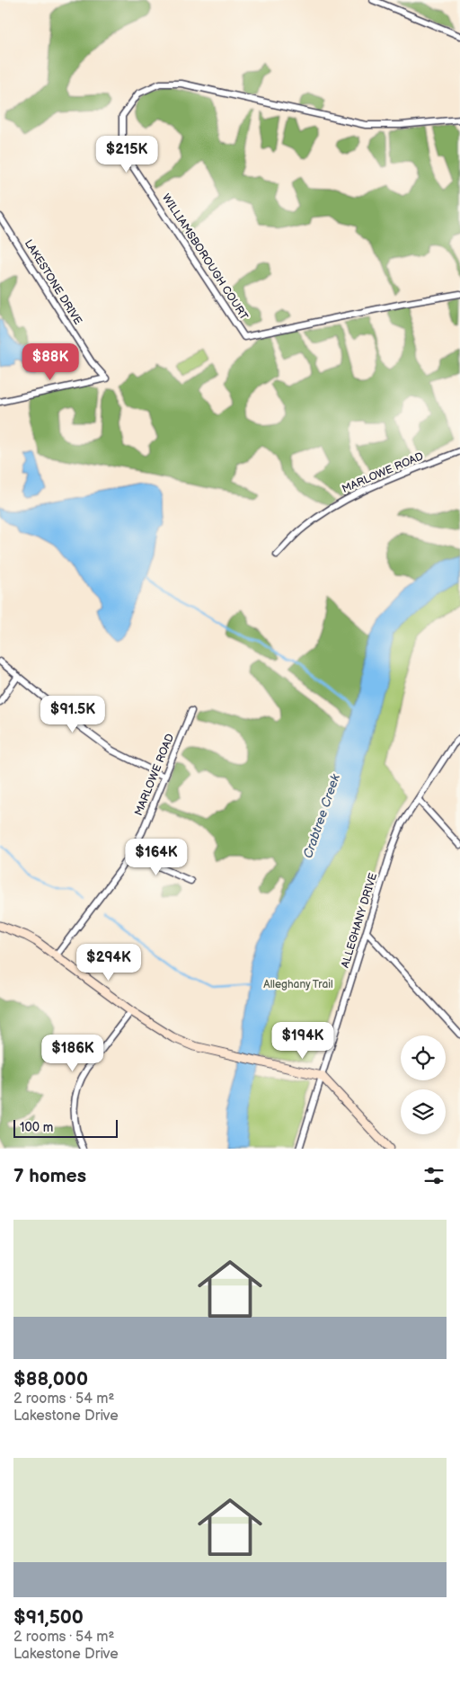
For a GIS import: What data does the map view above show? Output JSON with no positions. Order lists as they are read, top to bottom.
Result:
{
  "streets": {
    "street": [
      "WILLIAMSBOROUGH COURT",
      "LAKESTONE DRIVE",
      "MARLOWE ROAD",
      "ALLEGHANY DRIVE"
    ]
  },
  "water": ["Crabtree Creek"],
  "parks": ["Alleghany Trail"],
  "scale_bar": "100 m",
  "page": {
    "price": [
      "$215K",
      "$88K",
      "$91.5K",
      "$164K",
      "$294K",
      "$194K",
      "$186K"
    ],
    "scale": "100 m",
    "heading": "7 homes",
    "list": [
      {
        "name": "$88,000",
        "note": "2 rooms · 54 m² · Lakestone Drive"
      },
      {
        "name": "$91,500",
        "note": "2 rooms · 54 m² · Lakestone Drive"
      }
    ]
  }
}
